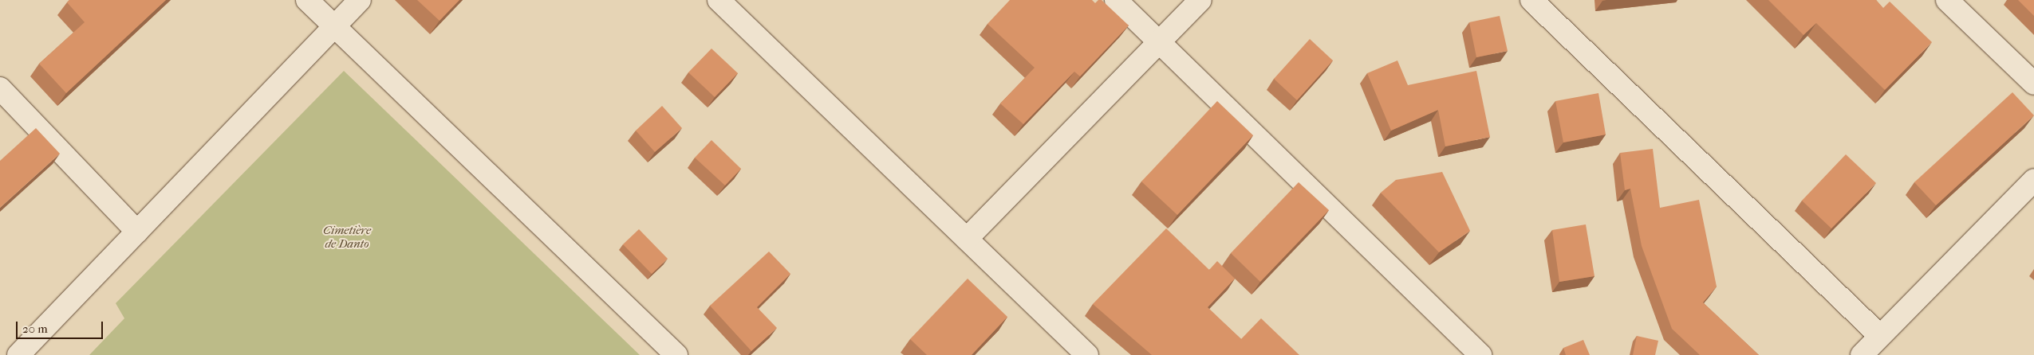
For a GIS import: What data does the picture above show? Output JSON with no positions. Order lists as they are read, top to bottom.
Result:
{
  "parks": ["Cimetière de Danto"],
  "scale_bar": "20 m"
}
